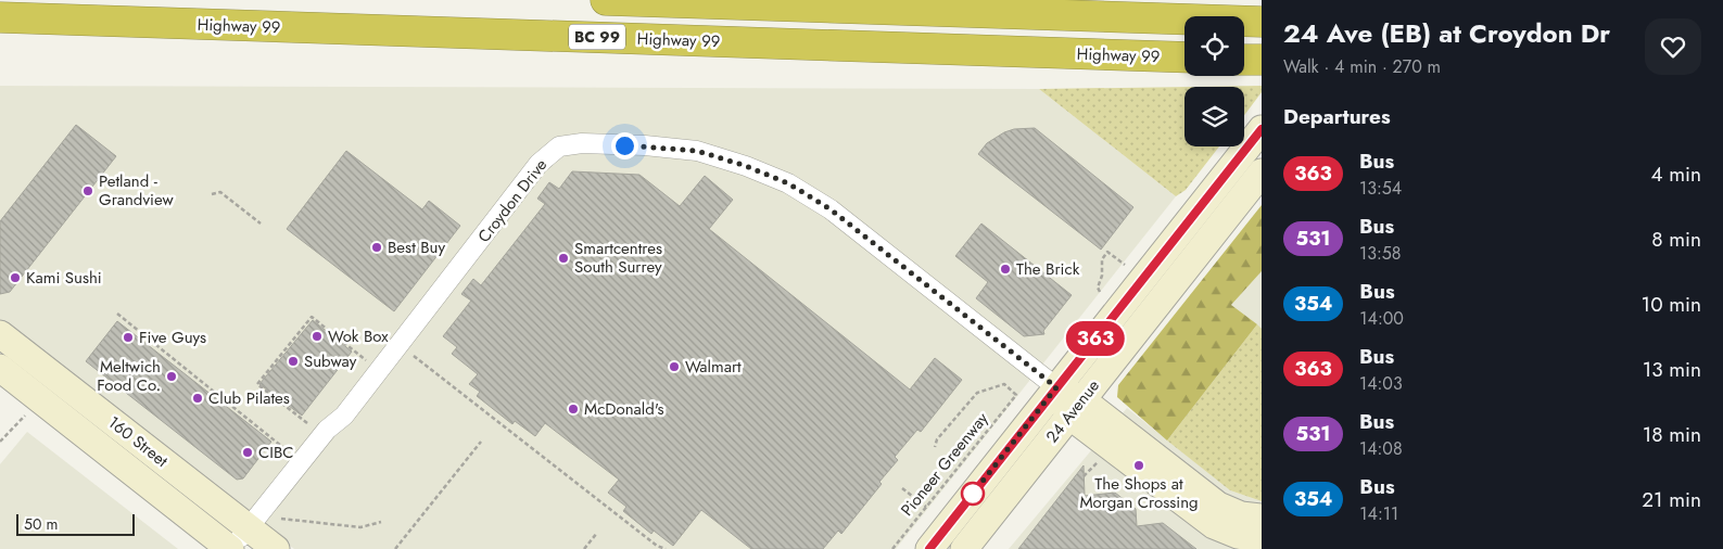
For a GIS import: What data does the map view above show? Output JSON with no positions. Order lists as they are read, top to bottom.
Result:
{
  "streets": {
    "highway": ["Highway 99", "BC 99"],
    "street": ["Croydon Drive", "24 Avenue", "160 Street"],
    "path": ["Pioneer Greenway"]
  },
  "crossings": [
    ["Croydon Drive", "24 Avenue"],
    ["Croydon Drive", "160 Street"]
  ],
  "places": [
    "Petland - Grandview",
    "Best Buy",
    "Smartcentres South Surrey",
    "The Brick",
    "Kami Sushi",
    "Wok Box",
    "Five Guys",
    "Subway",
    "Walmart",
    "Meltwich Food Co.",
    "Club Pilates",
    "McDonald's",
    "CIBC",
    "The Shops at Morgan Crossing"
  ],
  "lines": ["bus line 363"],
  "scale_bar": "50 m",
  "page": {
    "on_map": "363",
    "heading": [
      ["24 Ave (EB) at Croydon Dr", "Walk · 4 min · 270 m"],
      "Departures"
    ],
    "list": [
      {
        "mark": "363",
        "name": "Bus",
        "note": "13:54",
        "value": "4 min"
      },
      {
        "mark": "531",
        "name": "Bus",
        "note": "13:58",
        "value": "8 min"
      },
      {
        "mark": "354",
        "name": "Bus",
        "note": "14:00",
        "value": "10 min"
      },
      {
        "mark": "363",
        "name": "Bus",
        "note": "14:03",
        "value": "13 min"
      },
      {
        "mark": "531",
        "name": "Bus",
        "note": "14:08",
        "value": "18 min"
      },
      {
        "mark": "354",
        "name": "Bus",
        "note": "14:11",
        "value": "21 min"
      }
    ],
    "scale": "50 m"
  }
}
